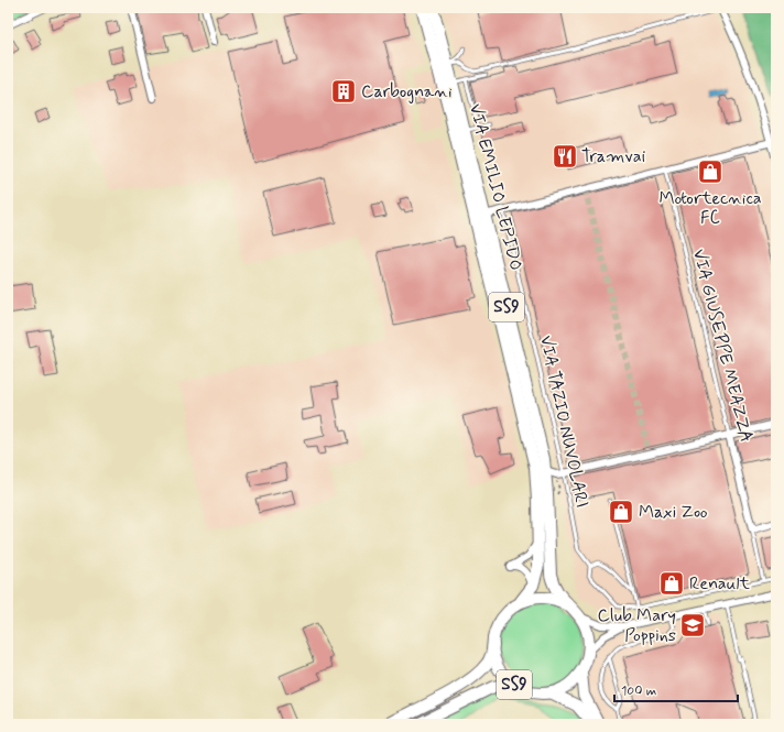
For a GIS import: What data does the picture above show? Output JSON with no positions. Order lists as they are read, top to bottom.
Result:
{
  "streets": {
    "main road": ["VIA EMILIO LEPIDO", "SS9"],
    "street": ["VIA GIUSEPPE MEAZZA"],
    "lane": ["VIA TAZIO NUVOLARI"]
  },
  "crossings": [
    ["VIA EMILIO LEPIDO", "SS9"]
  ],
  "places": {
    "building": ["Carbognani"],
    "restaurant": ["Tramvai"],
    "shop": ["Motortecnica FC", "Maxi Zoo", "Renault"],
    "school or university": ["Club Mary Poppins"]
  },
  "scale_bar": "100 m"
}
